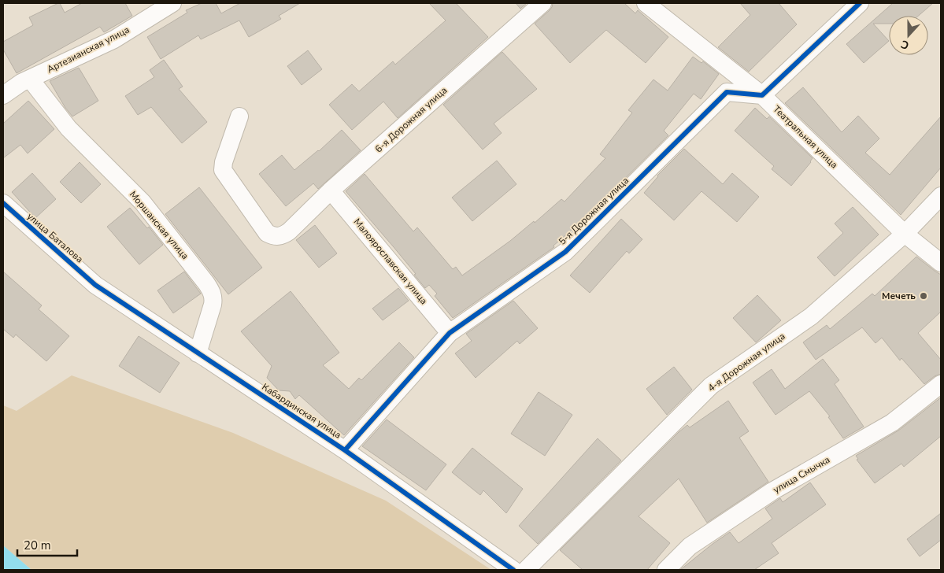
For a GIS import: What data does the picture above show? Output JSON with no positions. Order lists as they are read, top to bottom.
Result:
{
  "streets": {
    "street": [
      "Артезианская улица",
      "6-я Дорожная улица",
      "Театральная улица",
      "5-я Дорожная улица",
      "Моршанская улица",
      "улица Баталова",
      "Малоярославская улица",
      "4-я Дорожная улица",
      "Кабардинская улица",
      "улица Смычка"
    ]
  },
  "crossings": [
    ["Артезианская улица", "Моршанская улица"],
    ["6-я Дорожная улица", "Малоярославская улица"],
    ["Театральная улица", "5-я Дорожная улица"],
    ["Театральная улица", "4-я Дорожная улица"],
    ["5-я Дорожная улица", "Малоярославская улица"],
    ["5-я Дорожная улица", "Кабардинская улица"],
    ["Моршанская улица", "Кабардинская улица"],
    ["улица Баталова", "Кабардинская улица"]
  ],
  "places": ["Мечеть"],
  "scale_bar": "20 m",
  "north": "bottom"
}
